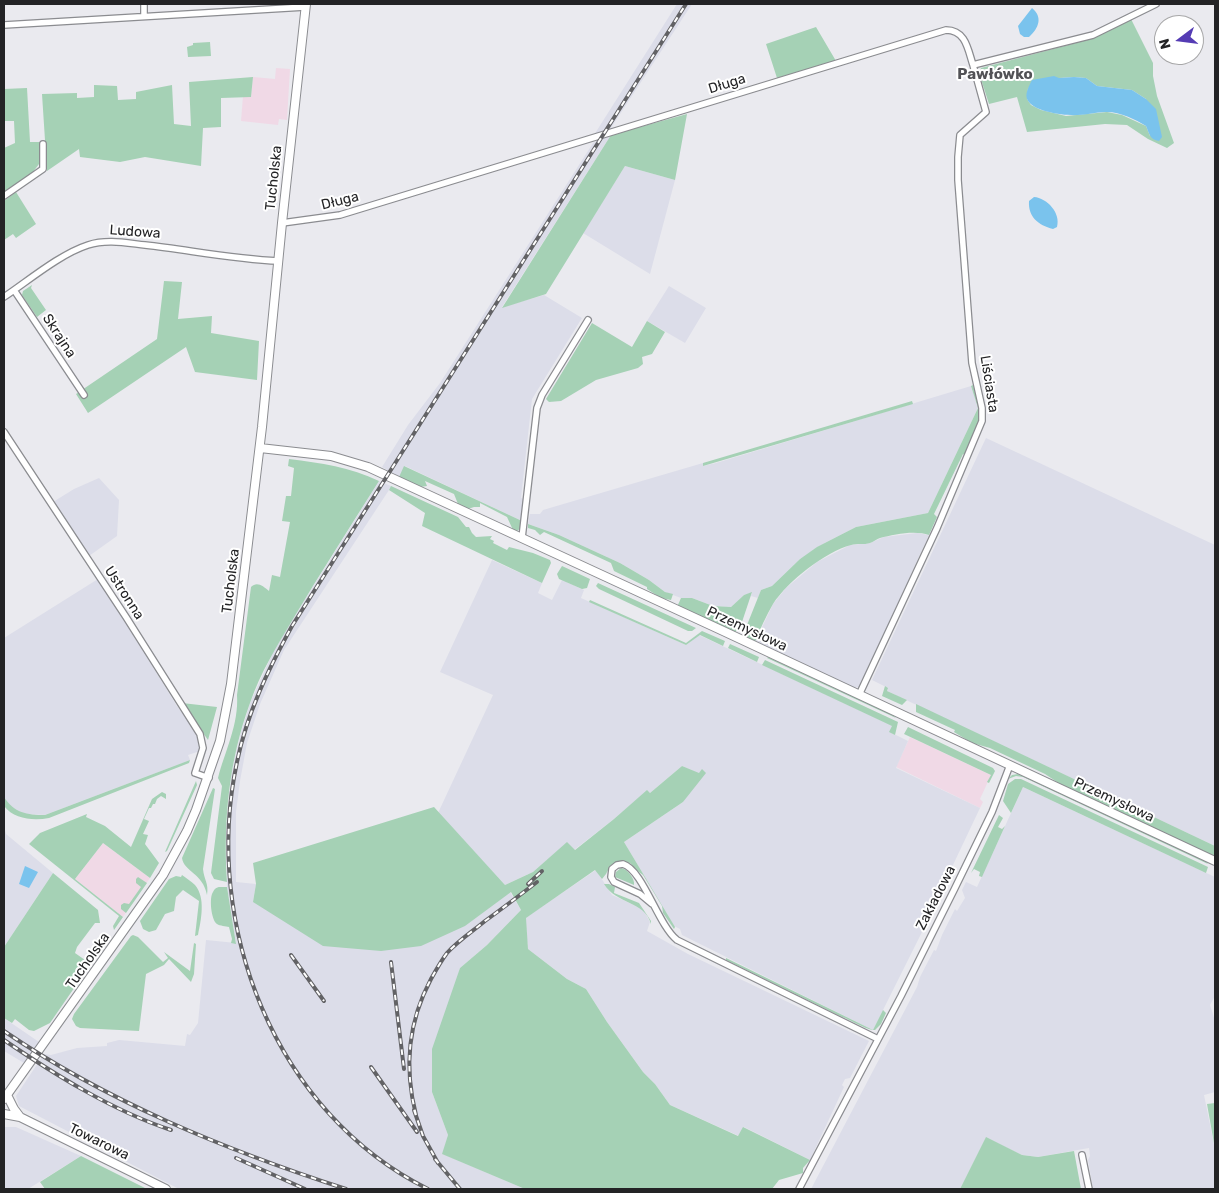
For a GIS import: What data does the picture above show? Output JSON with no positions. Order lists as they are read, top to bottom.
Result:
{
  "streets": {
    "street": [
      "Długa",
      "Tucholska",
      "Ludowa",
      "Skrajna",
      "Liściasta",
      "Ustronna",
      "Przemysłowa",
      "Zakładowa",
      "Towarowa"
    ]
  },
  "crossings": [
    ["Długa", "Tucholska"],
    ["Długa", "Liściasta"],
    ["Tucholska", "Ludowa"],
    ["Tucholska", "Ustronna"],
    ["Tucholska", "Przemysłowa"],
    ["Ludowa", "Skrajna"],
    ["Liściasta", "Przemysłowa"],
    ["Przemysłowa", "Zakładowa"]
  ],
  "districts": ["Pawłówko"],
  "north": "left"
}
